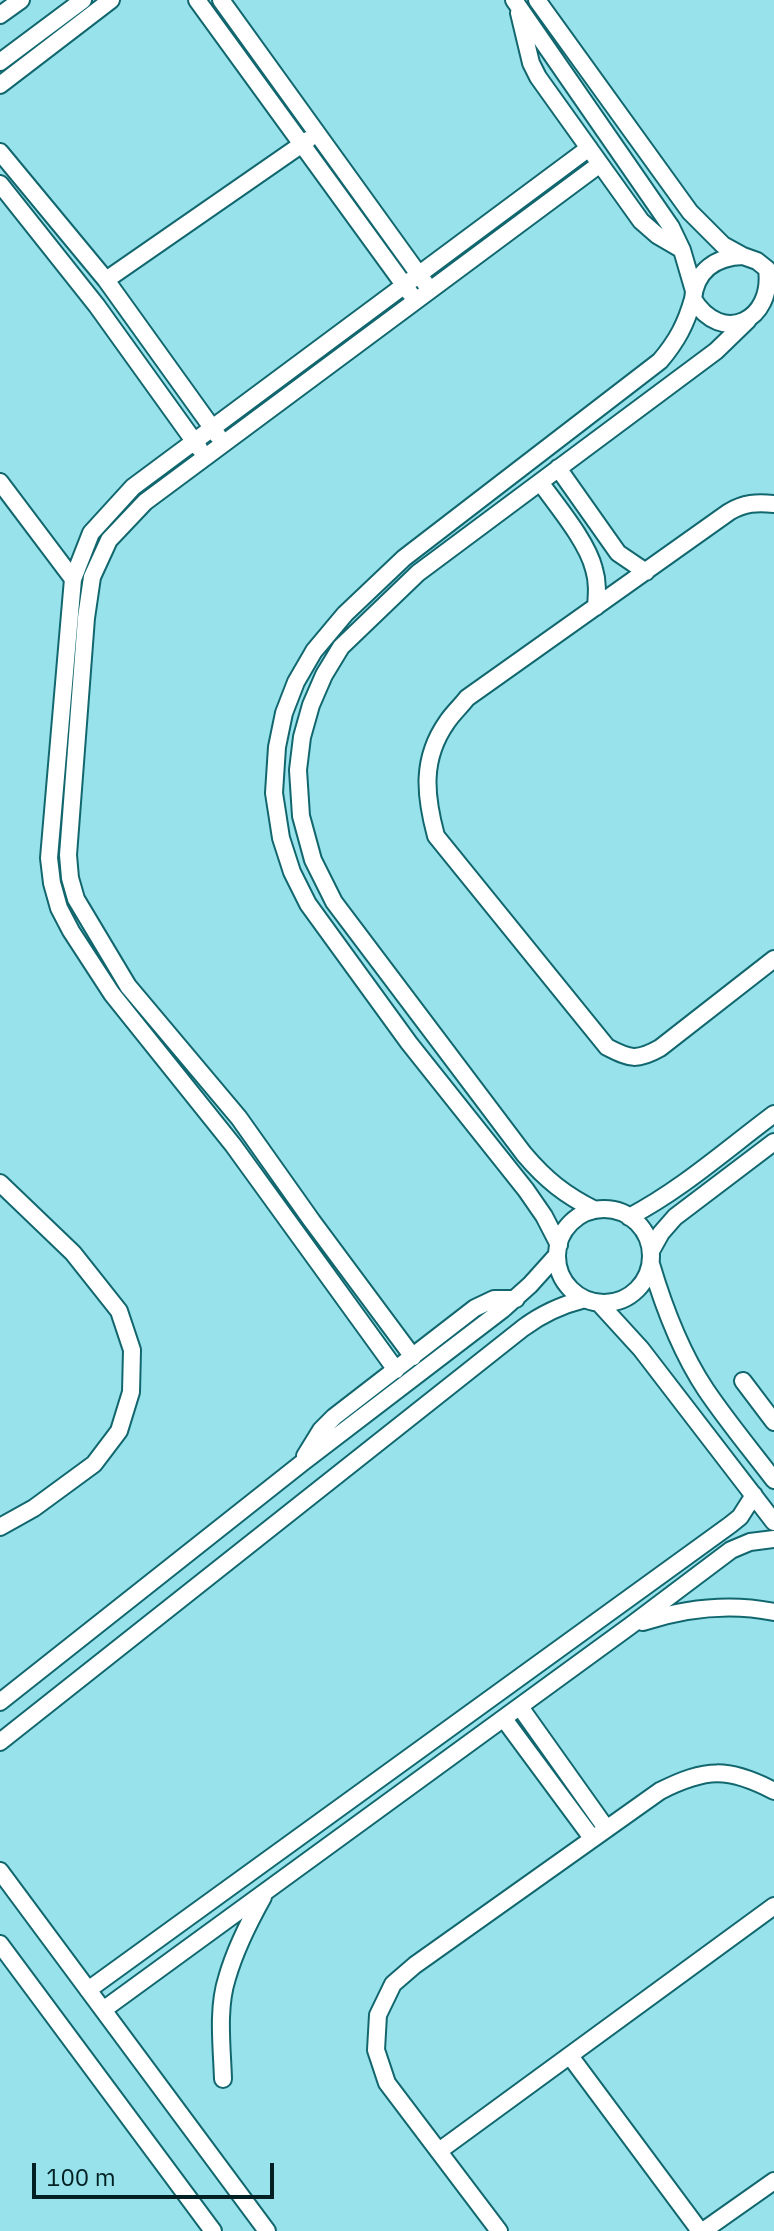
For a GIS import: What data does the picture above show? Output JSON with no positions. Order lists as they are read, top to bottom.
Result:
{
  "scale_bar": "100 m"
}
